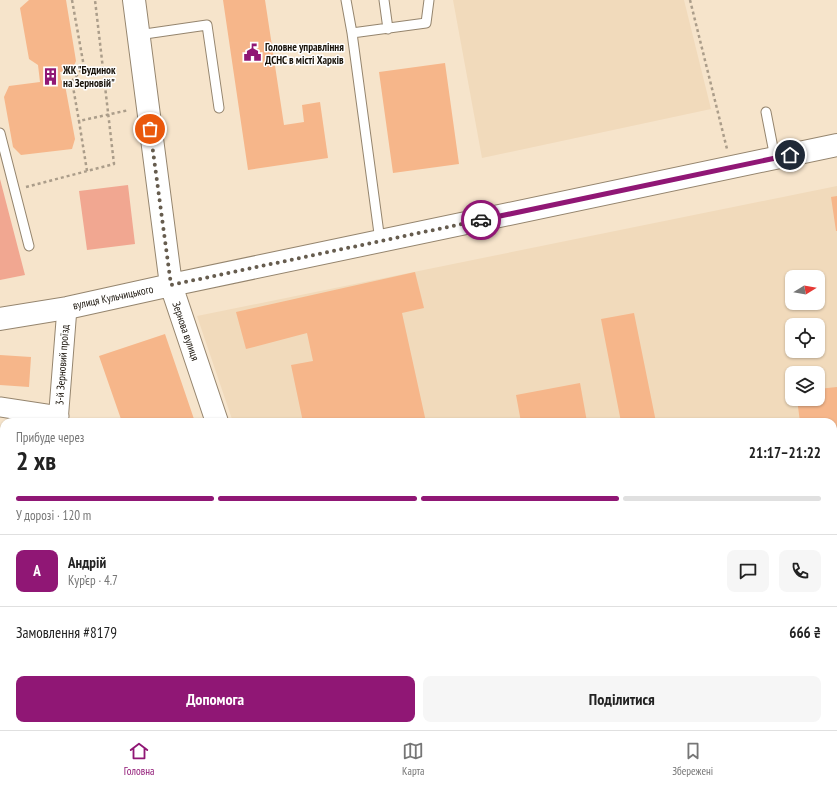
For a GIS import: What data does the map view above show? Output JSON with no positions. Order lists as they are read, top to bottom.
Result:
{
  "streets": {
    "street": ["вулиця Кульчицького", "Зернова вулиця", "3-й Зерновий проїзд"]
  },
  "crossings": [
    ["вулиця Кульчицького", "Зернова вулиця"],
    ["вулиця Кульчицького", "3-й Зерновий проїзд"]
  ],
  "places": {
    "public building": ["Головне управління ДСНС в місті Харків"],
    "building": ["ЖК \"Будинок на Зерновій\""]
  },
  "north": "right",
  "page": {
    "heading": ["2 хв", "Прибуде через", "21:17–21:22"],
    "panel": [
      "Андрій",
      "Кур’єр · 4.7",
      "Замовлення #8179",
      "666 ₴"
    ],
    "bar": "У дорозі · 120 m",
    "round": "А",
    "buttons": ["Допомога", "Поділитися"],
    "tabs": ["Головна", "Карта", "Збережені"]
  }
}
